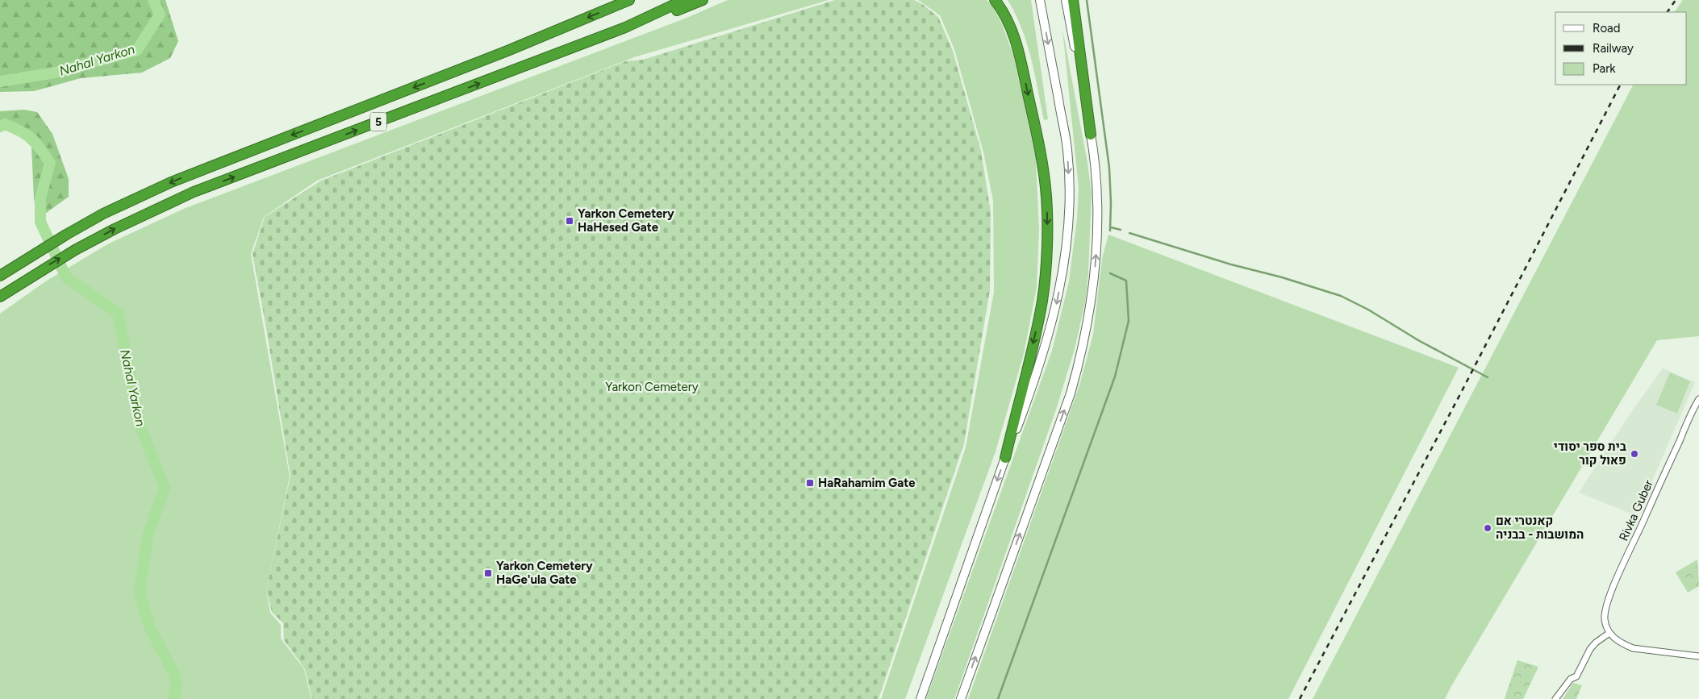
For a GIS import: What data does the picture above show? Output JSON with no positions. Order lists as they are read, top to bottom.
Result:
{
  "streets": {
    "highway": ["5"],
    "street": ["Rivka Guber"]
  },
  "water": ["Nahal Yarkon"],
  "parks": ["Yarkon Cemetery"],
  "places": {
    "transit": ["Yarkon Cemetery HaHesed Gate", "HaRahamim Gate", "Yarkon Cemetery HaGe'ula Gate"],
    "other": ["בית ספר יסודי פאול קור", "קאנטרי אם המושבות - בבניה"]
  },
  "legend": ["Road", "Railway", "Park"]
}
